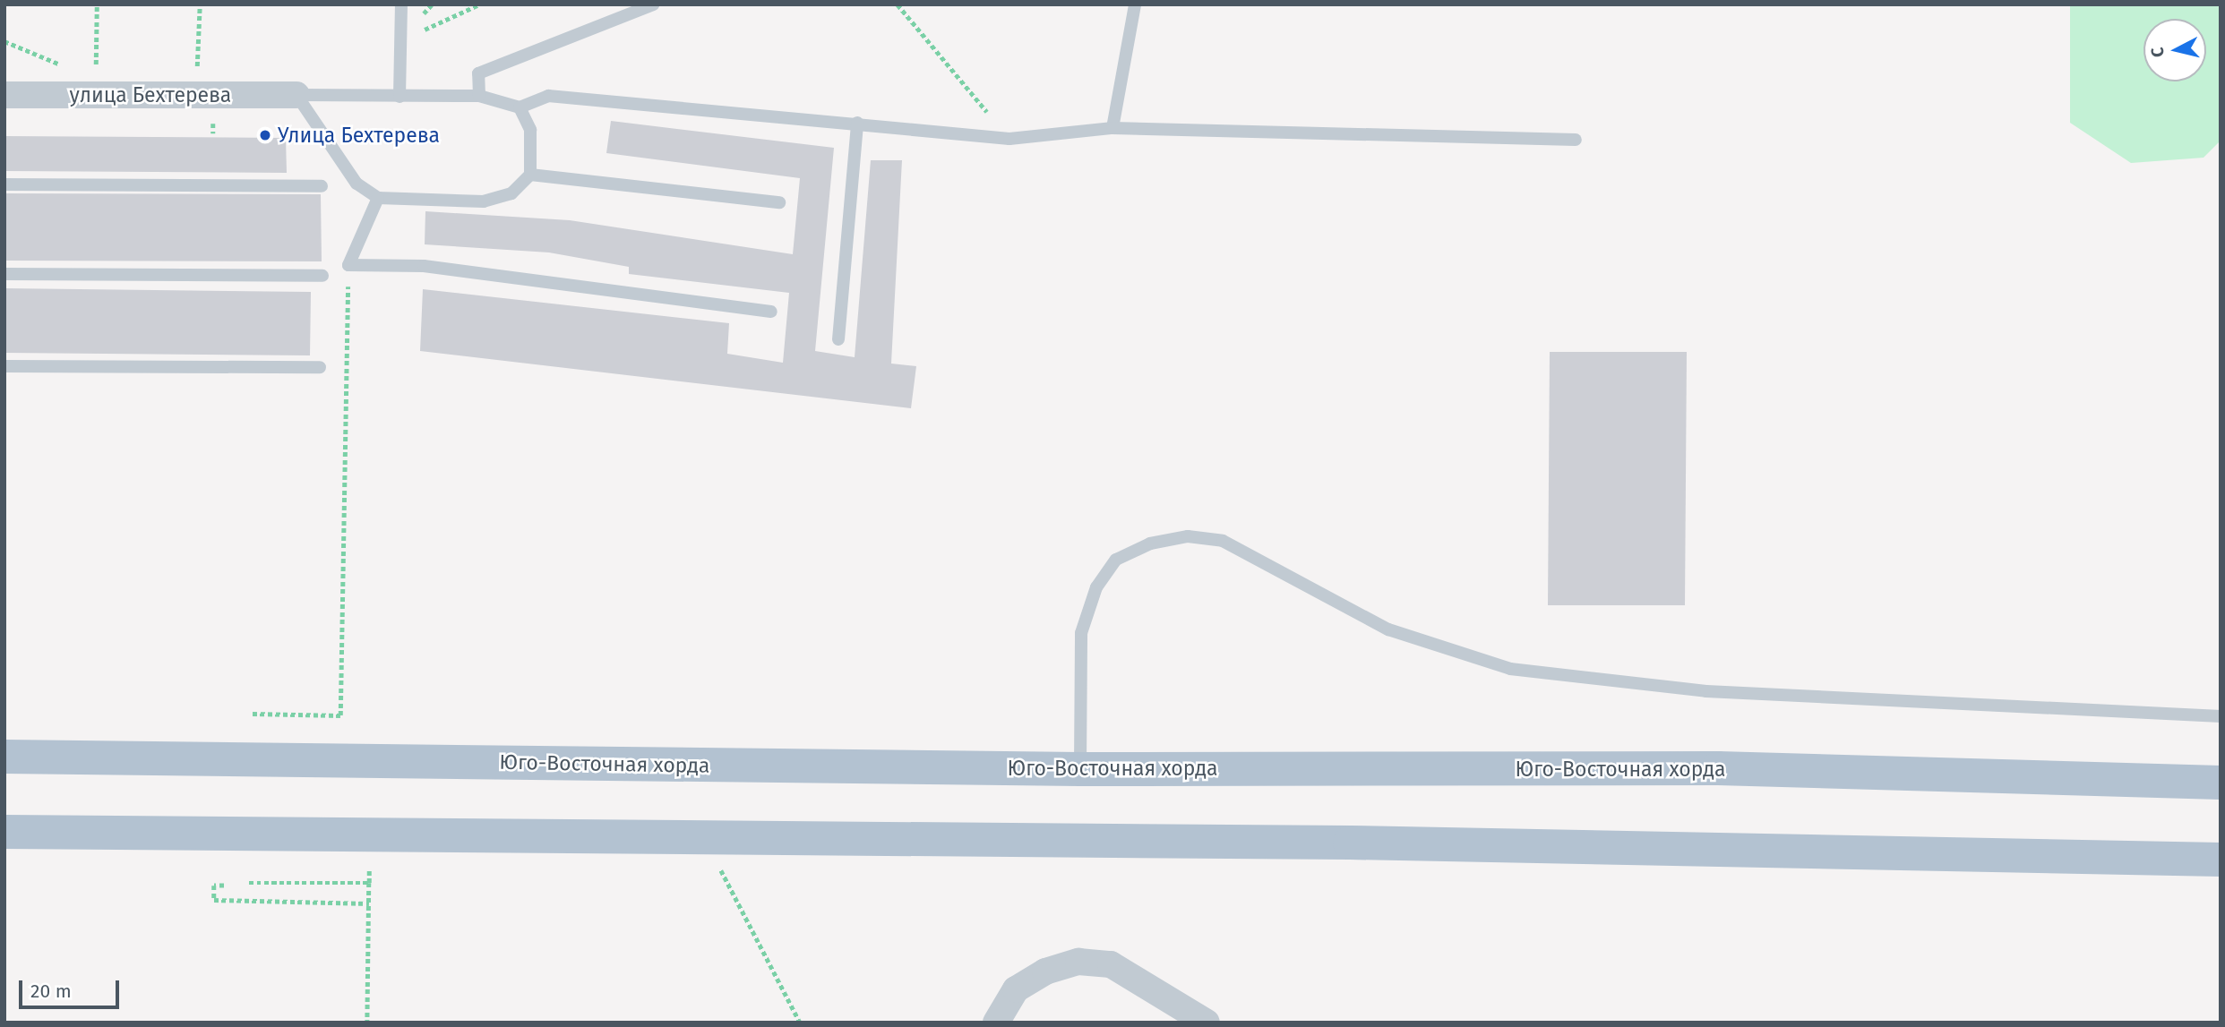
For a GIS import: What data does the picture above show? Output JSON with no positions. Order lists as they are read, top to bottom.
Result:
{
  "streets": {
    "main road": ["Юго-Восточная хорда"],
    "street": ["улица Бехтерева"]
  },
  "places": ["Улица Бехтерева"],
  "scale_bar": "20 m",
  "north": "left"
}
